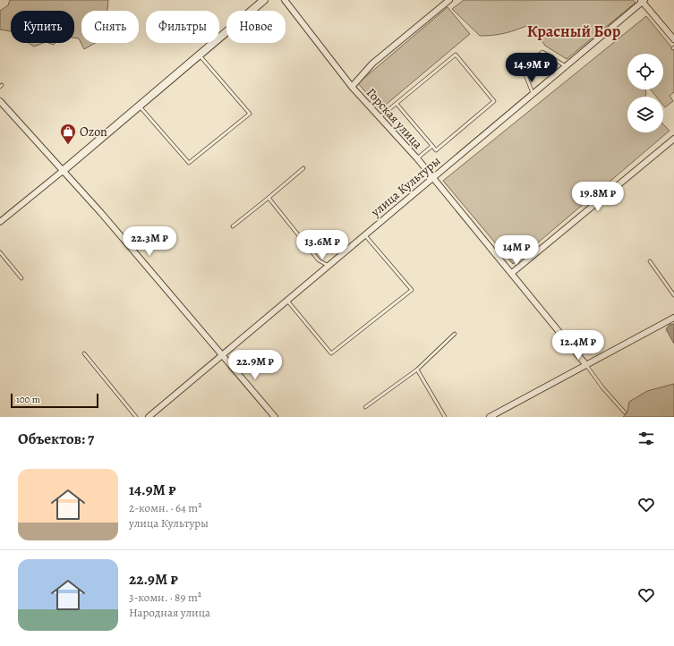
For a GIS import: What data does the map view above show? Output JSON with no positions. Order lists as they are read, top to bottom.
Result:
{
  "streets": {
    "street": ["Горская улица", "улица Культуры"]
  },
  "crossings": [
    ["Горская улица", "улица Культуры"]
  ],
  "districts": ["Красный Бор"],
  "places": {
    "shop": ["Ozon"]
  },
  "scale_bar": "100 m",
  "page": {
    "chip": [
      "Купить",
      "Снять",
      "Фильтры",
      "Новое"
    ],
    "price": [
      "14.9M ₽",
      "19.8M ₽",
      "22.3M ₽",
      "13.6M ₽",
      "14M ₽",
      "12.4M ₽",
      "22.9M ₽"
    ],
    "scale": "100 m",
    "heading": "Объектов: 7",
    "list": [
      {
        "name": "14.9M ₽",
        "note": "2-комн. · 64 m² · улица Культуры"
      },
      {
        "name": "22.9M ₽",
        "note": "3-комн. · 89 m² · Народная улица"
      }
    ]
  }
}
